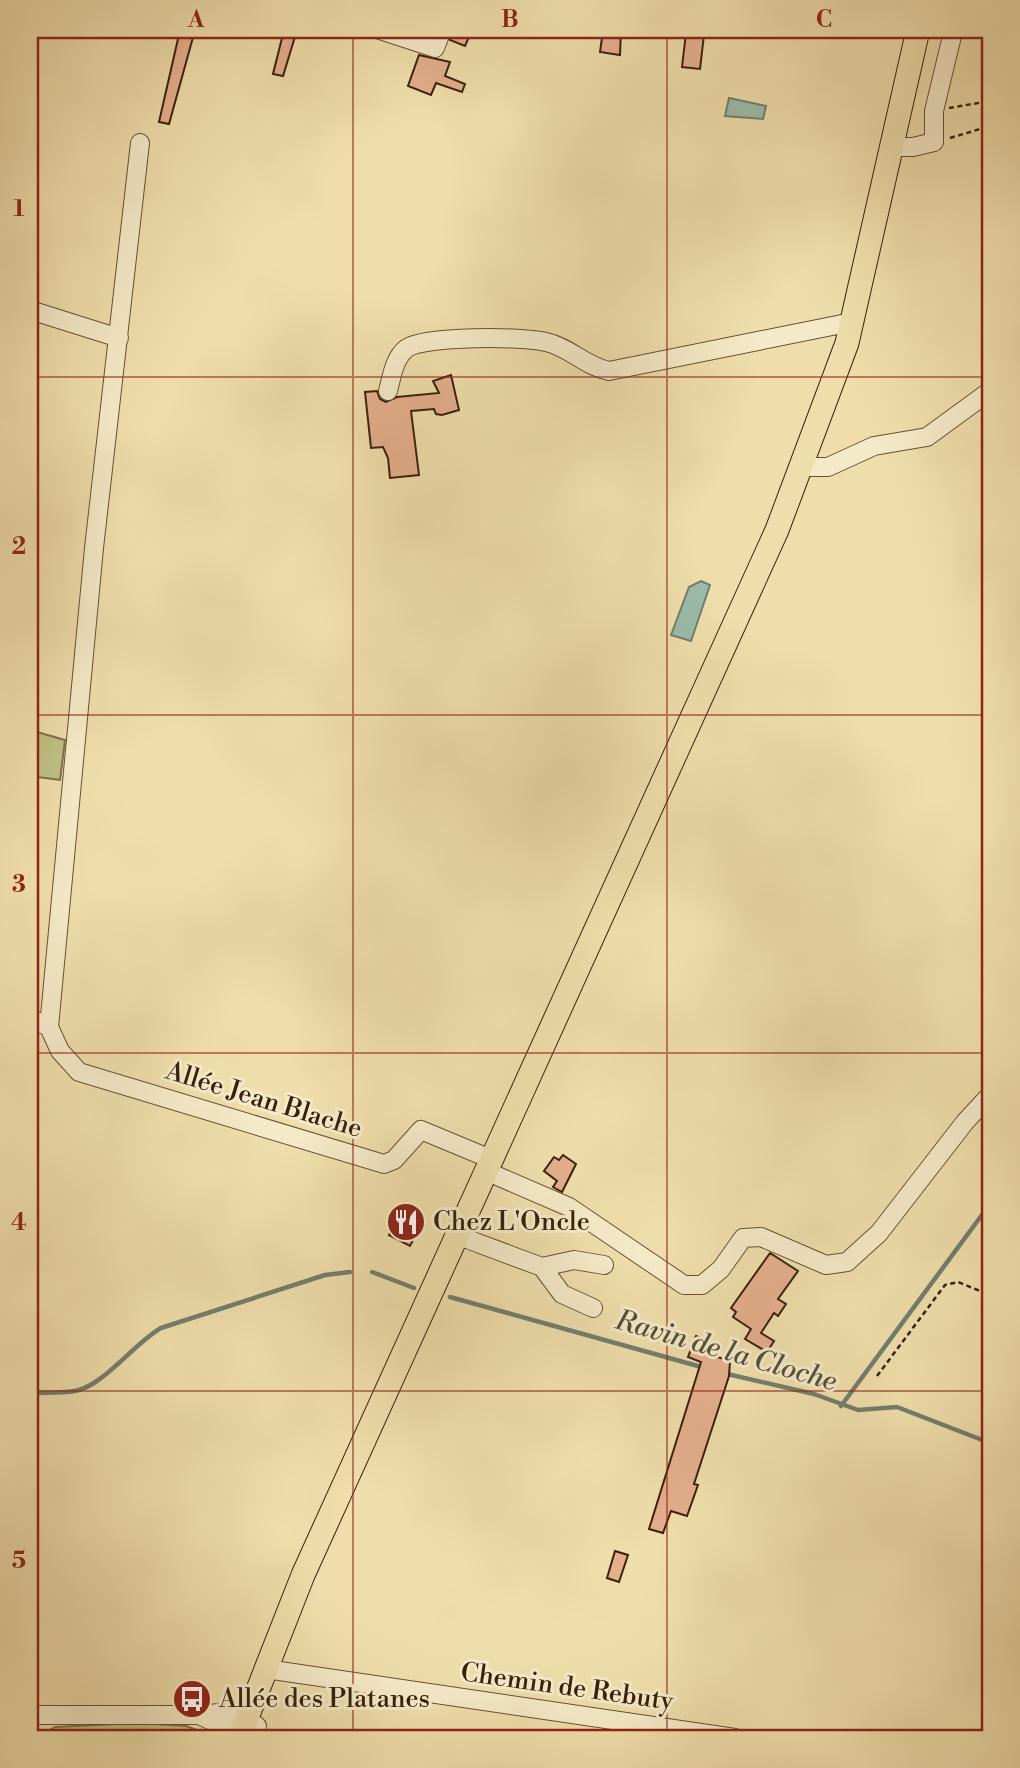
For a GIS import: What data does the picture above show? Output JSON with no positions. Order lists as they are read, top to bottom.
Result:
{
  "streets": {
    "street": ["Allée Jean Blache", "Chemin de Rebuty"]
  },
  "water": ["Ravin de la Cloche"],
  "places": {
    "restaurant": ["Chez L'Oncle"],
    "bus stop": ["Allée des Platanes"]
  },
  "grid": {
    "columns": ["A", "B", "C"],
    "rows": [
      "1",
      "2",
      "3",
      "4",
      "5"
    ]
  }
}
